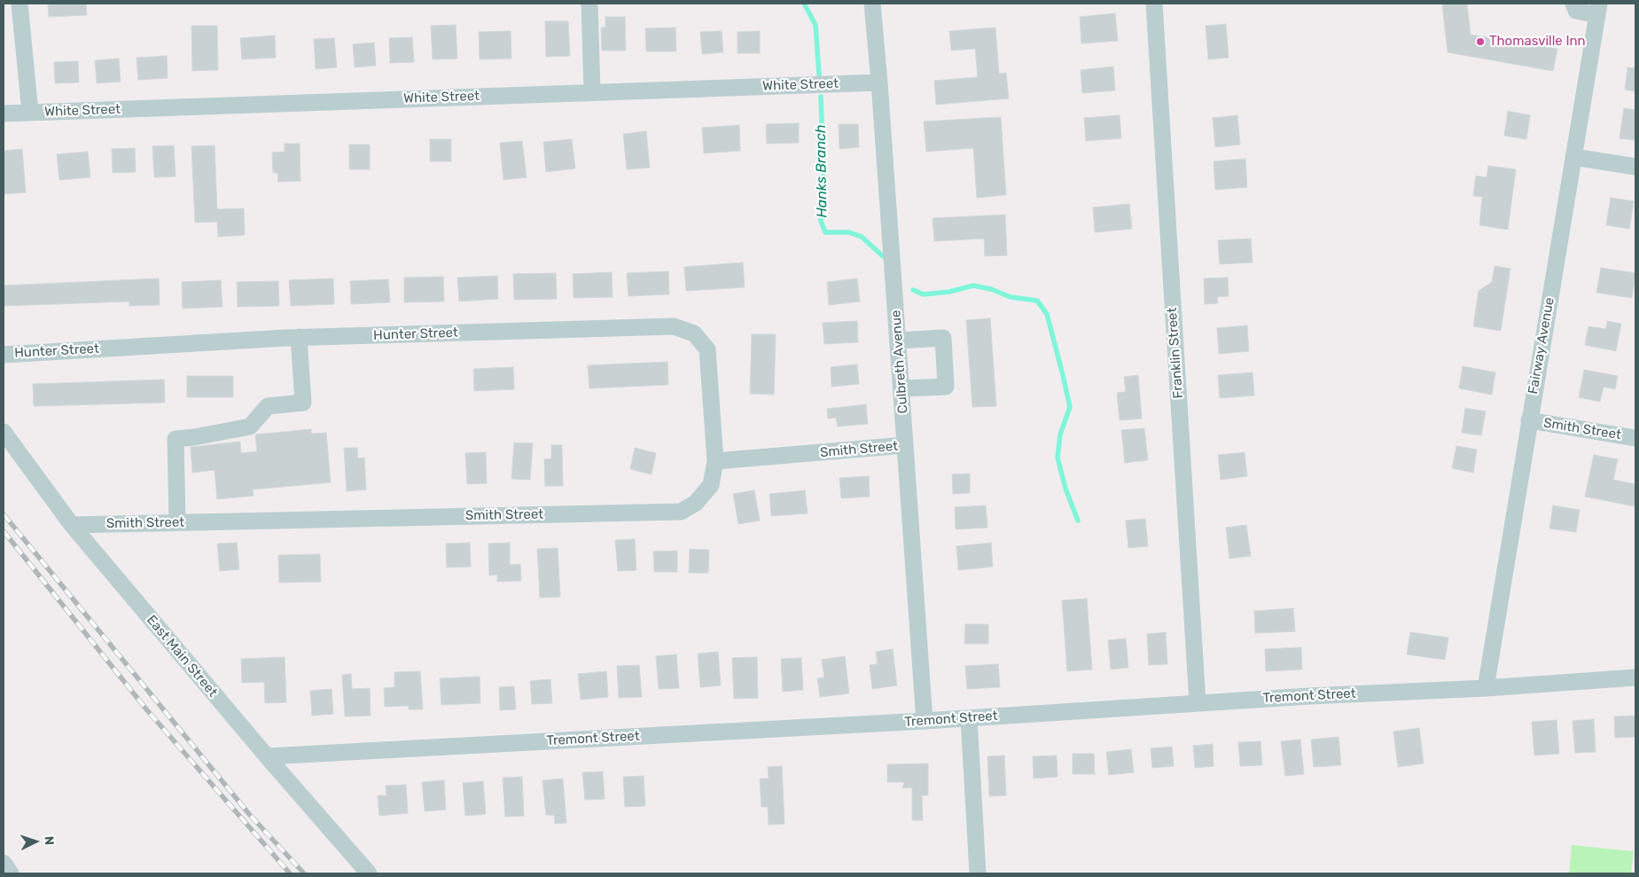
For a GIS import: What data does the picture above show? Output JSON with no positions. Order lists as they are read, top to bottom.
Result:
{
  "streets": {
    "street": [
      "White Street",
      "Hunter Street",
      "Fairway Avenue",
      "Franklin Street",
      "Culbreth Avenue",
      "Smith Street",
      "East Main Street",
      "Tremont Street"
    ]
  },
  "crossings": [
    ["White Street", "Culbreth Avenue"],
    ["Hunter Street", "Smith Street"],
    ["Fairway Avenue", "Smith Street"],
    ["Fairway Avenue", "Tremont Street"],
    ["Franklin Street", "Tremont Street"],
    ["Culbreth Avenue", "Smith Street"],
    ["Culbreth Avenue", "Tremont Street"],
    ["Smith Street", "East Main Street"],
    ["East Main Street", "Tremont Street"]
  ],
  "water": ["Hanks Branch"],
  "places": ["Thomasville Inn"],
  "north": "right"
}
